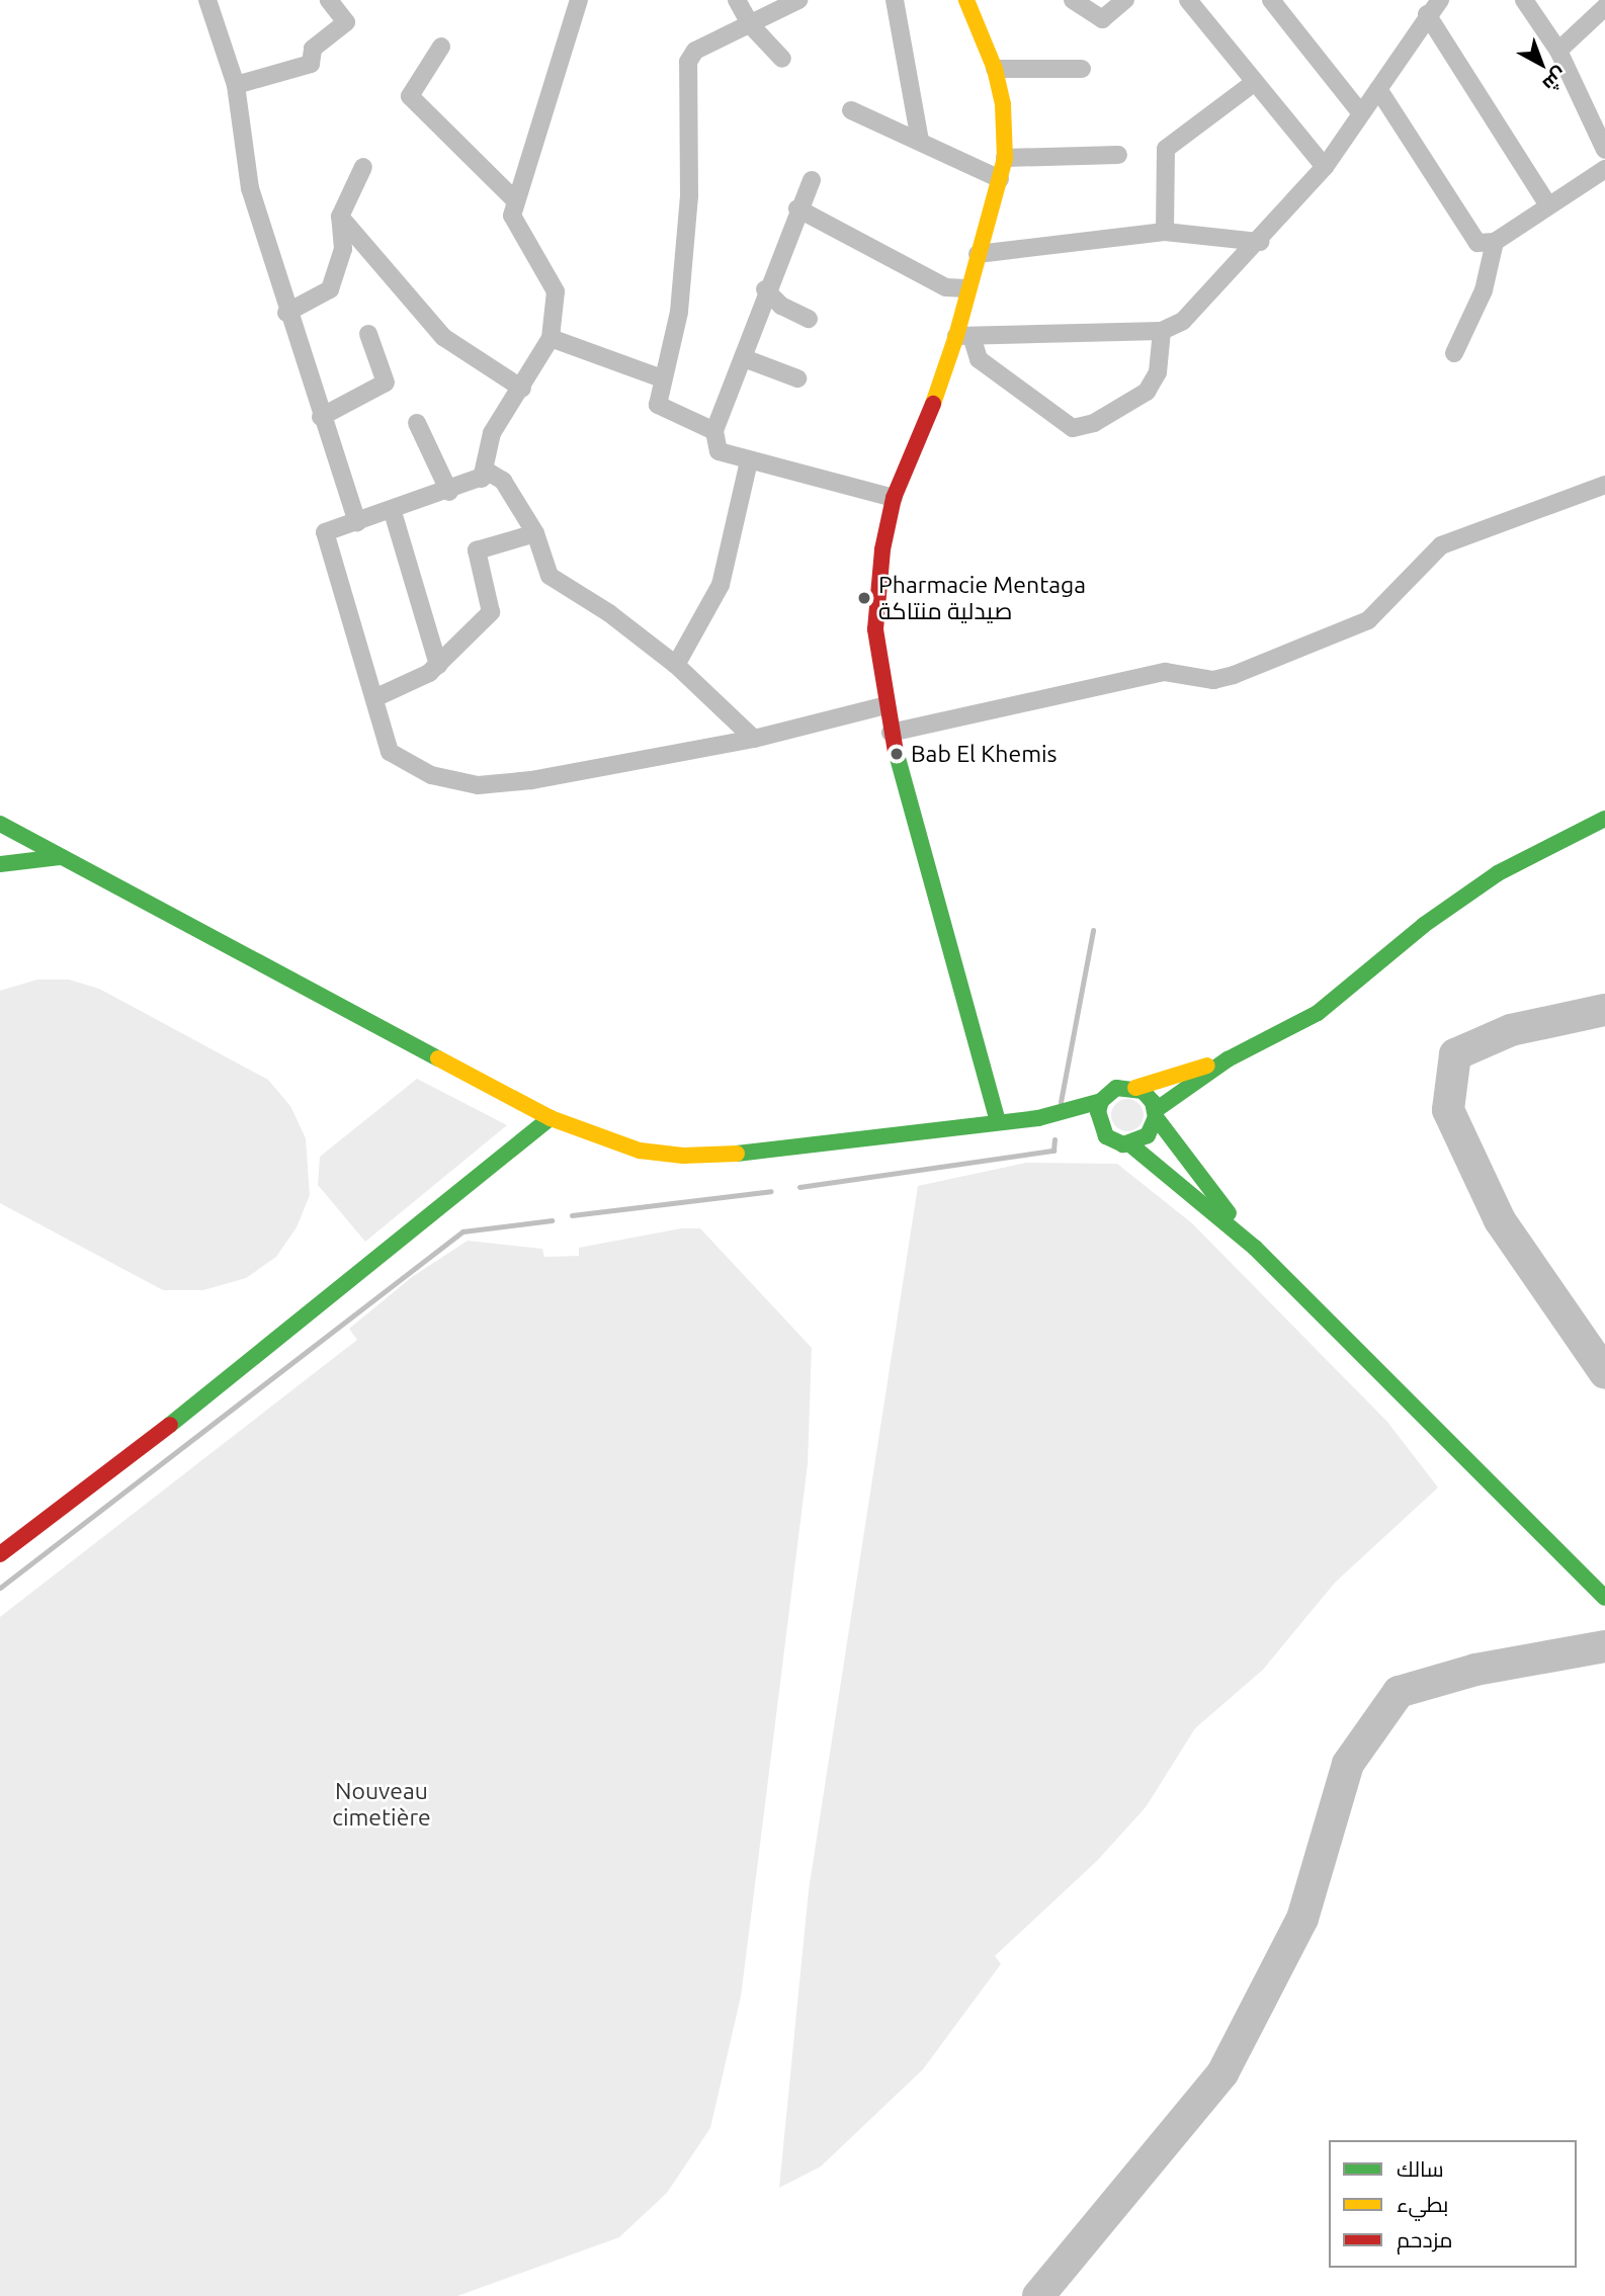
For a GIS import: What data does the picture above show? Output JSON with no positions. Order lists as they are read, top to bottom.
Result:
{
  "parks": ["Nouveau cimetière"],
  "places": ["Pharmacie Mentaga صيدلية منتاكة", "Bab El Khemis"],
  "legend": ["سالك", "بطيء", "مزدحم"],
  "north": "bottom right"
}
